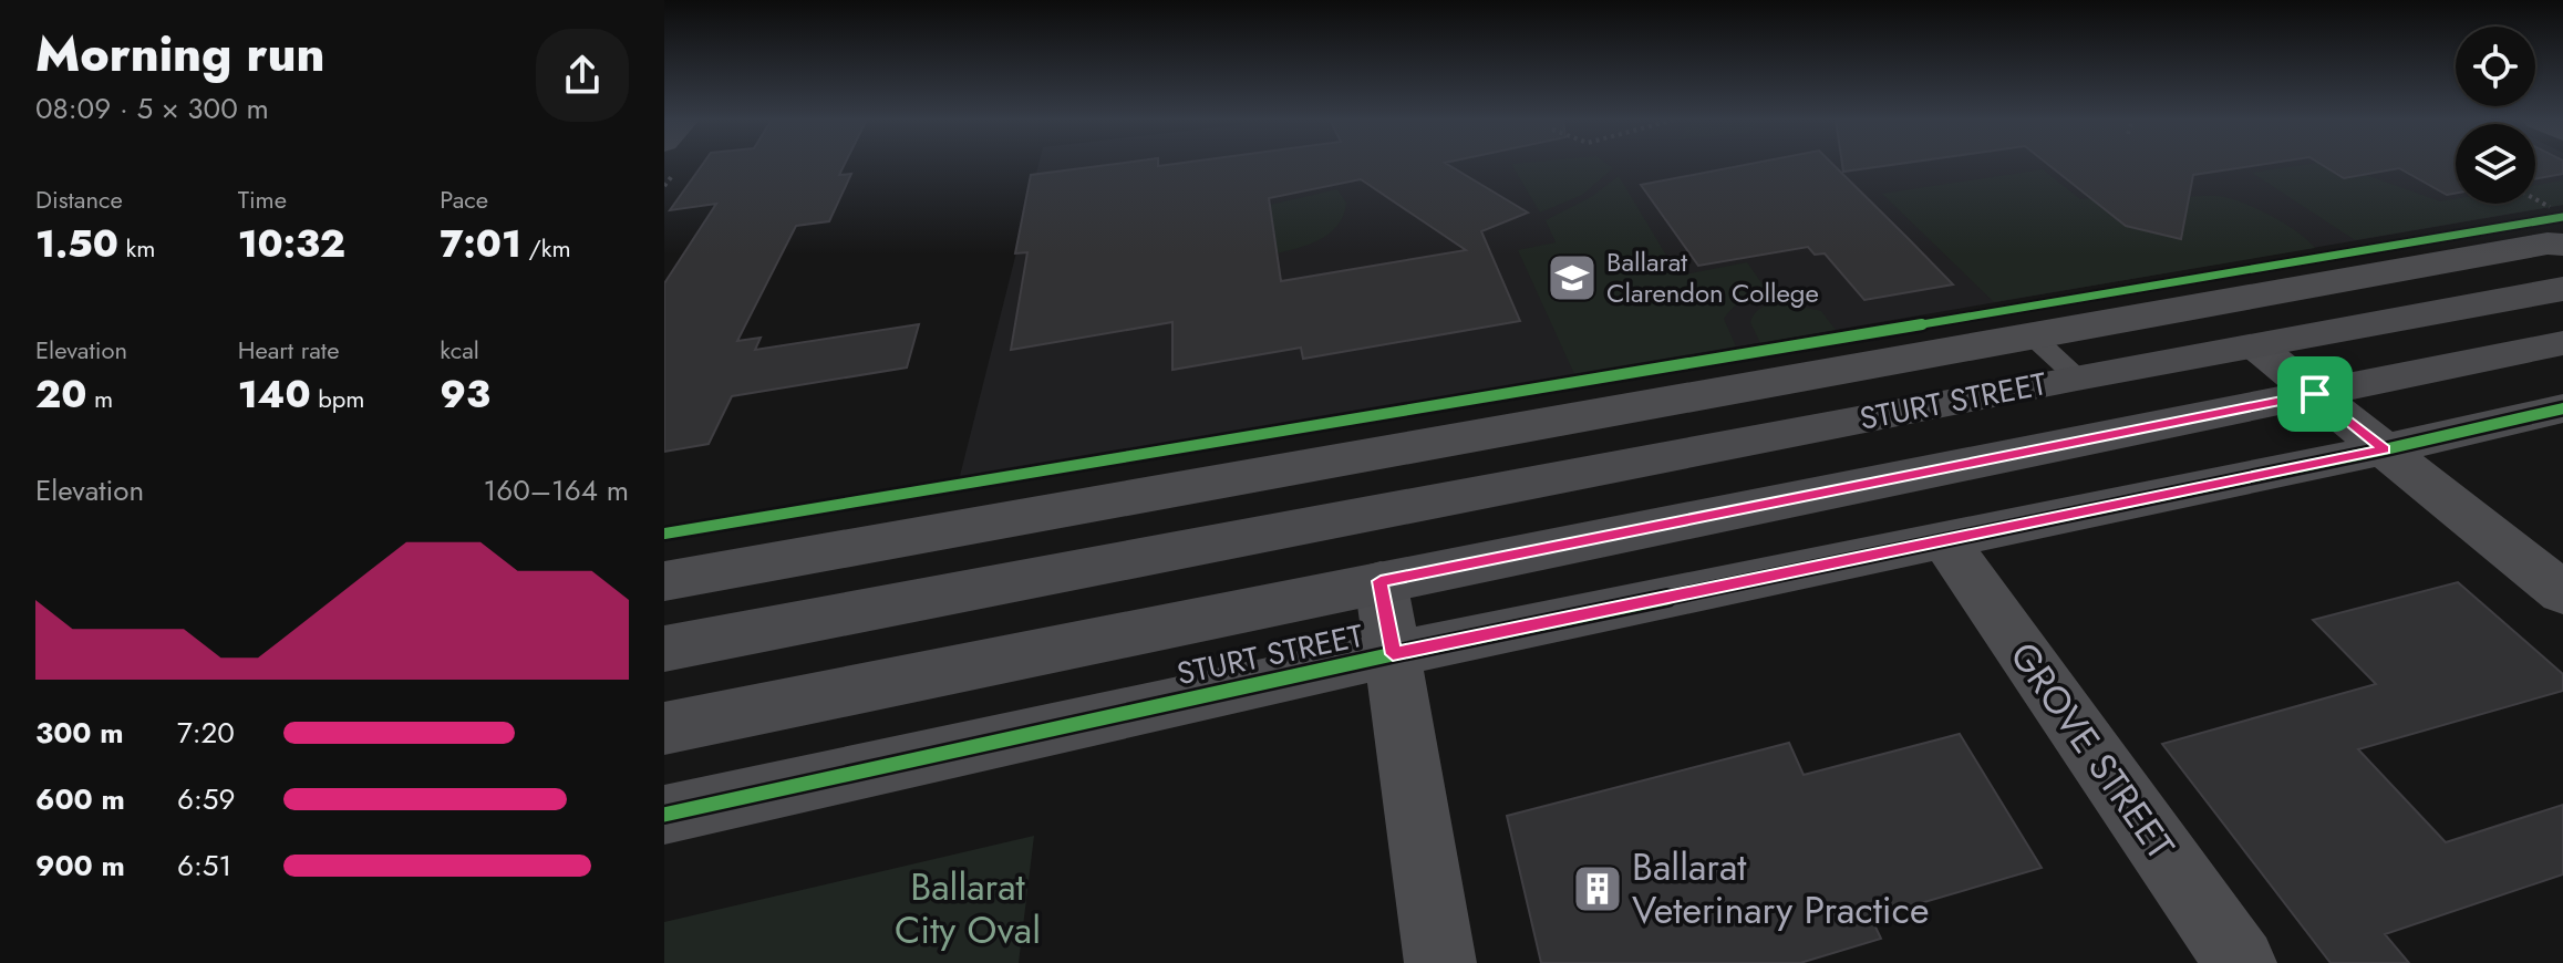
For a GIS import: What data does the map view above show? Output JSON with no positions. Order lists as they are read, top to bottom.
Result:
{
  "streets": {
    "main road": ["STURT STREET"],
    "street": ["GROVE STREET"]
  },
  "crossings": [
    ["STURT STREET", "GROVE STREET"]
  ],
  "parks": ["Ballarat City Oval"],
  "places": {
    "school or university": ["Ballarat Clarendon College"],
    "building": ["Ballarat Veterinary Practice"]
  },
  "page": {
    "heading": ["Morning run", "08:09 · 5 × 300 m"],
    "stats": [
      ["Distance", "1.50 km"],
      ["Time", "10:32"],
      ["Pace", "7:01 /km"],
      ["Elevation", "20 m"],
      ["Heart rate", "140 bpm"],
      ["kcal", "93"]
    ],
    "chart": ["Elevation", "160–164 m"],
    "list": [
      {
        "name": "300 m",
        "note": "7:20"
      },
      {
        "name": "600 m",
        "note": "6:59"
      },
      {
        "name": "900 m",
        "note": "6:51"
      }
    ]
  }
}
